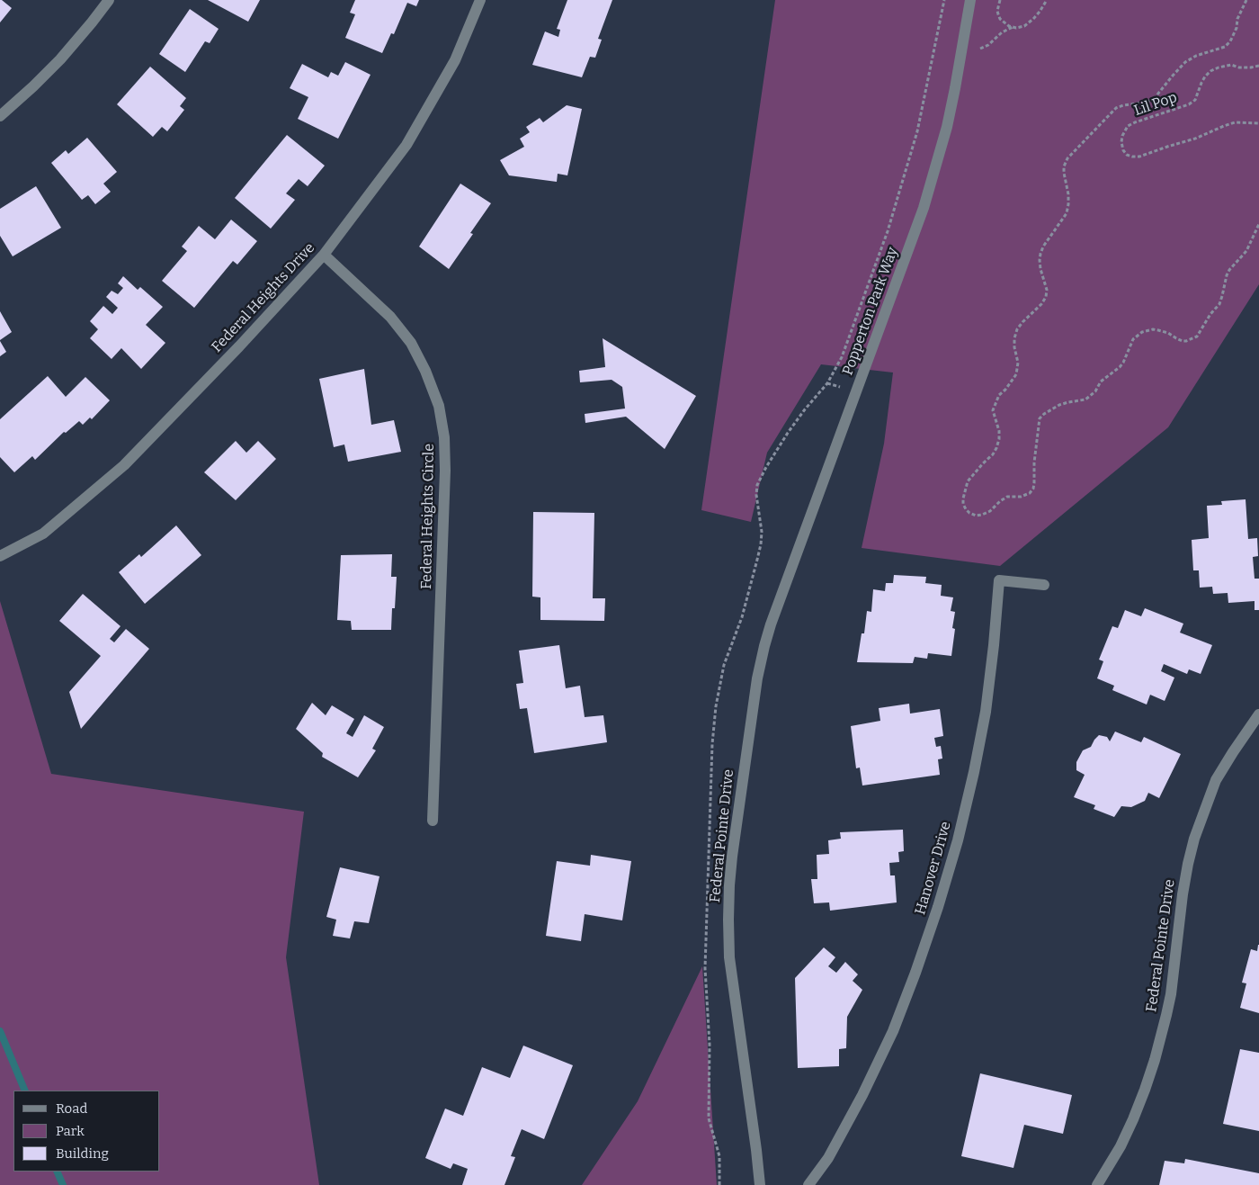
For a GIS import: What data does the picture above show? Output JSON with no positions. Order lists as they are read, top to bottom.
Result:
{
  "streets": {
    "street": [
      "Federal Heights Drive",
      "Popperton Park Way",
      "Federal Heights Circle",
      "Federal Pointe Drive",
      "Hanover Drive"
    ],
    "path": ["Lil Pop"]
  },
  "crossings": [
    ["Federal Heights Drive", "Federal Heights Circle"],
    ["Popperton Park Way", "Federal Pointe Drive"]
  ],
  "legend": ["Road", "Park", "Building"]
}
